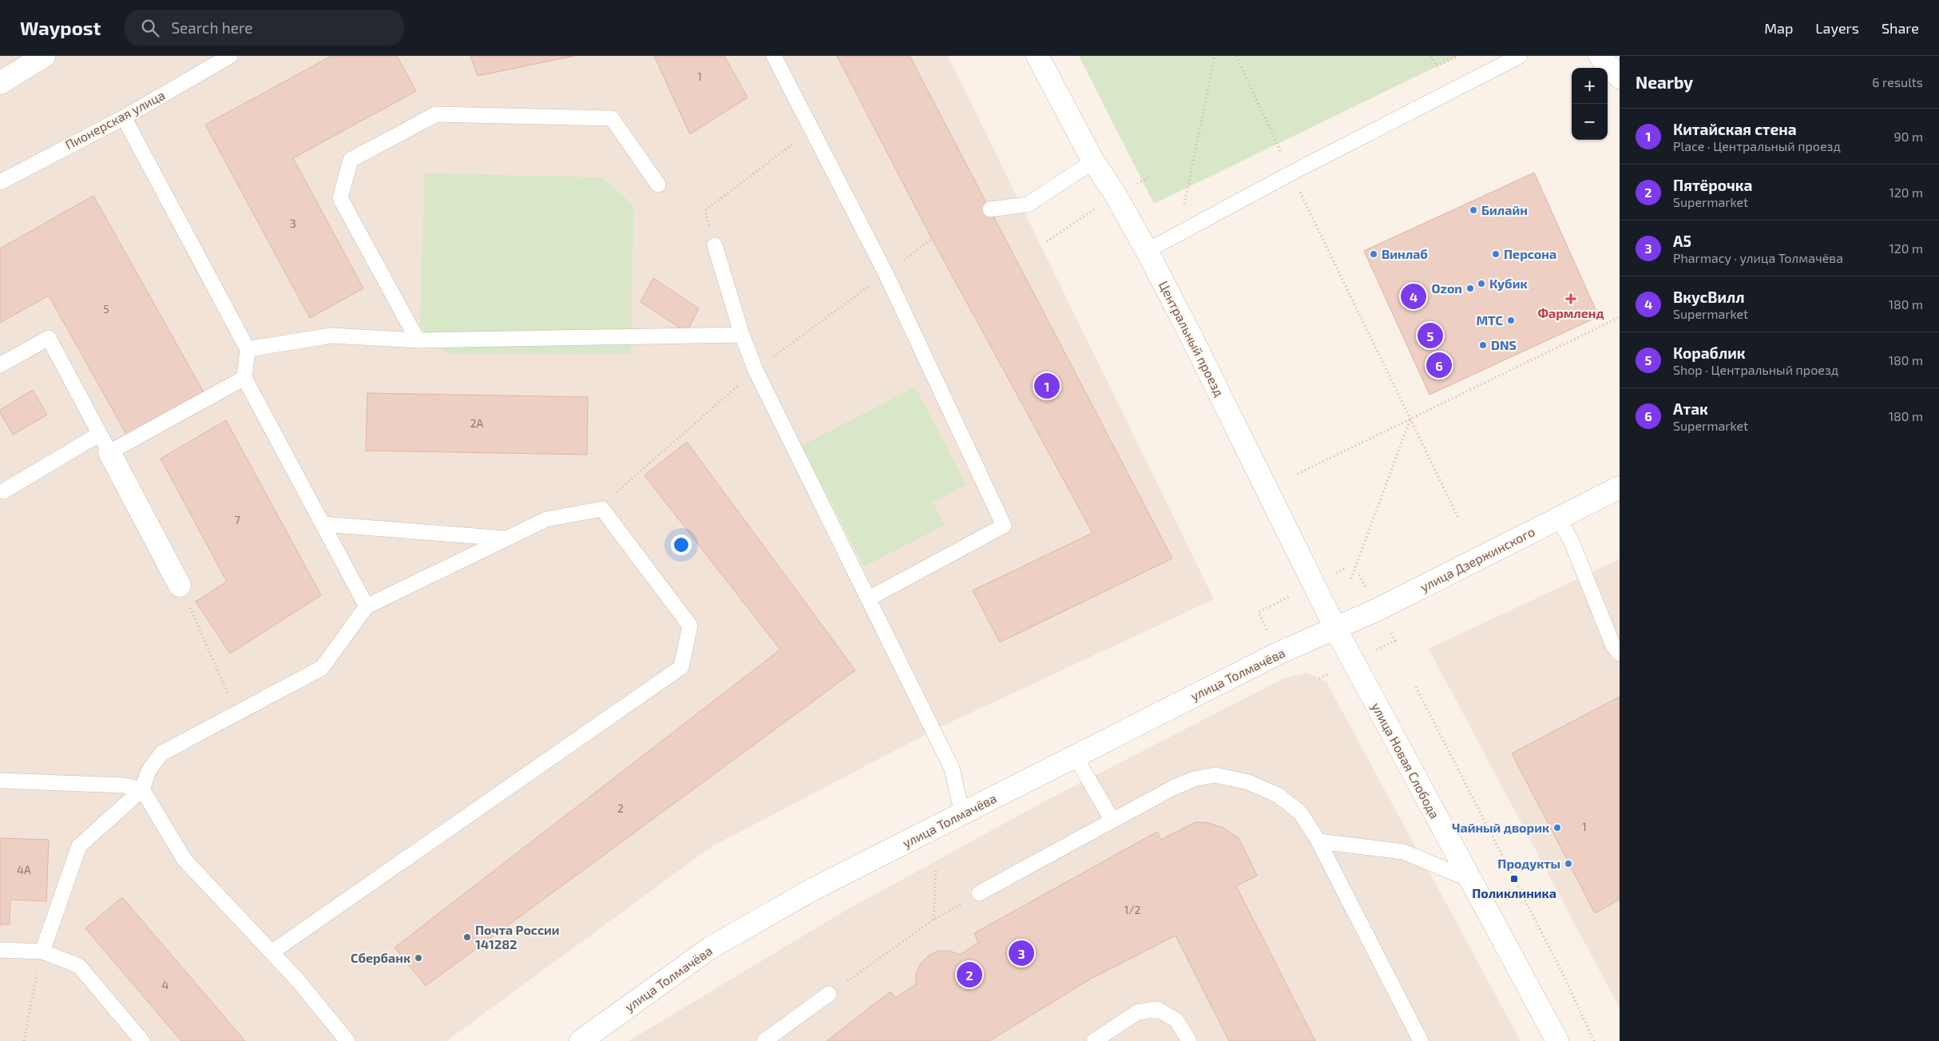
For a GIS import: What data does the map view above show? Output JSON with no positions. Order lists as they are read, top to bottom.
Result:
{
  "streets": {
    "street": [
      "Центральный проезд",
      "улица Дзержинского",
      "улица Толмачёва",
      "улица Новая Слобода"
    ],
    "lane": ["Пионерская улица"]
  },
  "crossings": [
    ["Центральный проезд", "улица Дзержинского"],
    ["Центральный проезд", "улица Толмачёва"],
    ["Центральный проезд", "улица Новая Слобода"],
    ["улица Дзержинского", "улица Толмачёва"],
    ["улица Дзержинского", "улица Новая Слобода"],
    ["улица Толмачёва", "улица Новая Слобода"]
  ],
  "places": {
    "other": [
      "Билайн",
      "Винлаб",
      "Персона",
      "Кубик",
      "Ozon",
      "МТС",
      "DNS",
      "Чайный дворик",
      "Продукты",
      "Почта России 141282",
      "Сбербанк"
    ],
    "health": ["Фармленд"],
    "transit": ["Поликлиника"]
  },
  "house_numbers": [
    "1",
    "3",
    "5",
    "2А",
    "7",
    "2",
    "1",
    "4А",
    "1/2",
    "4"
  ],
  "page": {
    "header": "Waypost",
    "search": "Search here",
    "nav": ["Map", "Layers", "Share"],
    "heading": ["Nearby", "6 results"],
    "map_buttons": ["+", "−"],
    "list": [
      {
        "mark": "1",
        "name": "Китайская стена",
        "note": "Place · Центральный проезд",
        "value": "90 m"
      },
      {
        "mark": "2",
        "name": "Пятёрочка",
        "note": "Supermarket",
        "value": "120 m"
      },
      {
        "mark": "3",
        "name": "А5",
        "note": "Pharmacy · улица Толмачёва",
        "value": "120 m"
      },
      {
        "mark": "4",
        "name": "ВкусВилл",
        "note": "Supermarket",
        "value": "180 m"
      },
      {
        "mark": "5",
        "name": "Кораблик",
        "note": "Shop · Центральный проезд",
        "value": "180 m"
      },
      {
        "mark": "6",
        "name": "Атак",
        "note": "Supermarket",
        "value": "180 m"
      }
    ],
    "pins": [
      "4",
      "5",
      "6",
      "1",
      "3",
      "2"
    ]
  }
}
